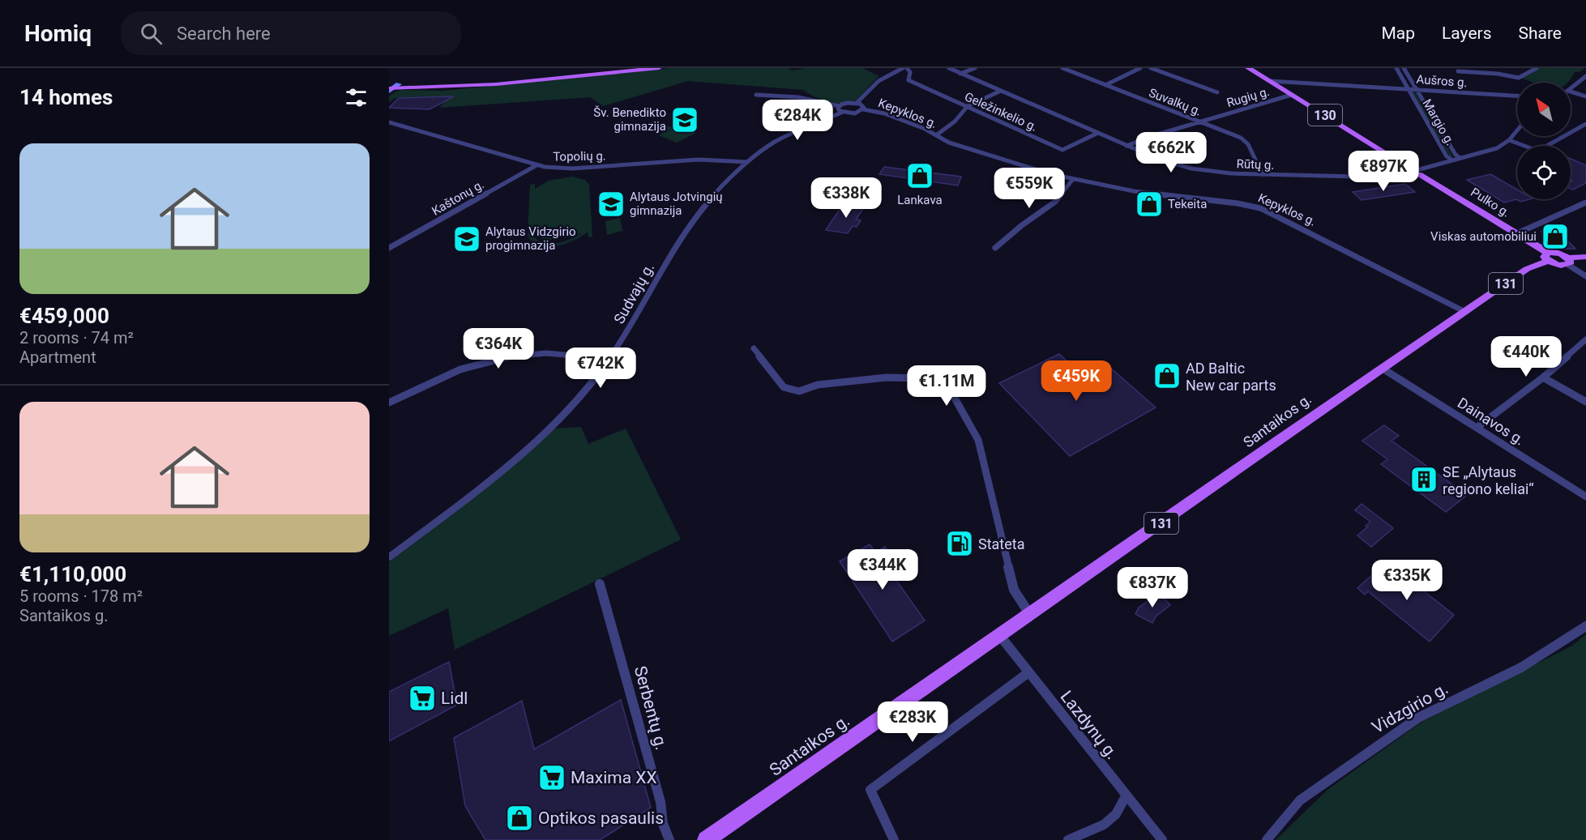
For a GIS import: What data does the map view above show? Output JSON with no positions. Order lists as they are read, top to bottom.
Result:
{
  "streets": {
    "main road": [
      "130",
      "Pulko g.",
      "131",
      "Santaikos g."
    ],
    "street": [
      "Aušros g.",
      "Rugių g.",
      "Suvalkų g.",
      "Geležinkelio g.",
      "Kepyklos g.",
      "Margio g.",
      "Topolių g.",
      "Rūtų g.",
      "Kaštonų g.",
      "Sudvajų g.",
      "Dainavos g.",
      "Serbentų g.",
      "Vidzgirio g.",
      "Lazdynų g."
    ]
  },
  "crossings": [
    ["Aušros g.", "130"],
    ["Aušros g.", "Margio g."],
    ["Rugių g.", "Suvalkų g."],
    ["Rugių g.", "130"],
    ["Rugių g.", "Rūtų g."],
    ["Suvalkų g.", "Rūtų g."],
    ["Geležinkelio g.", "Rūtų g."],
    ["Kepyklos g.", "Sudvajų g."],
    ["Kepyklos g.", "Santaikos g."],
    ["130", "Rūtų g."],
    ["Topolių g.", "Kaštonų g."],
    ["Topolių g.", "Sudvajų g."],
    ["Pulko g.", "Santaikos g."],
    ["Santaikos g.", "Dainavos g."],
    ["Santaikos g.", "Lazdynų g."]
  ],
  "places": {
    "school or university": ["Šv. Benedikto gimnazija", "Alytaus Jotvingių gimnazija", "Alytaus Vidzgirio progimnazija"],
    "shop": [
      "Lankava",
      "Tekeita",
      "Viskas automobiliui",
      "AD Baltic New car parts",
      "Optikos pasaulis"
    ],
    "building": ["SE „Alytaus regiono keliai“"],
    "fuel station": ["Stateta"],
    "supermarket": ["Lidl", "Maxima XX"]
  },
  "north": "top left",
  "page": {
    "header": "Homiq",
    "search": "Search here",
    "nav": ["Map", "Layers", "Share"],
    "heading": "14 homes",
    "price": [
      "€284K",
      "€662K",
      "€897K",
      "€559K",
      "€338K",
      "€364K",
      "€440K",
      "€742K",
      "€459K",
      "€1.11M",
      "€344K",
      "€335K",
      "€837K",
      "€283K"
    ],
    "list": [
      {
        "name": "€459,000",
        "note": "2 rooms · 74 m² · Apartment"
      },
      {
        "name": "€1,110,000",
        "note": "5 rooms · 178 m² · Santaikos g."
      }
    ]
  }
}
